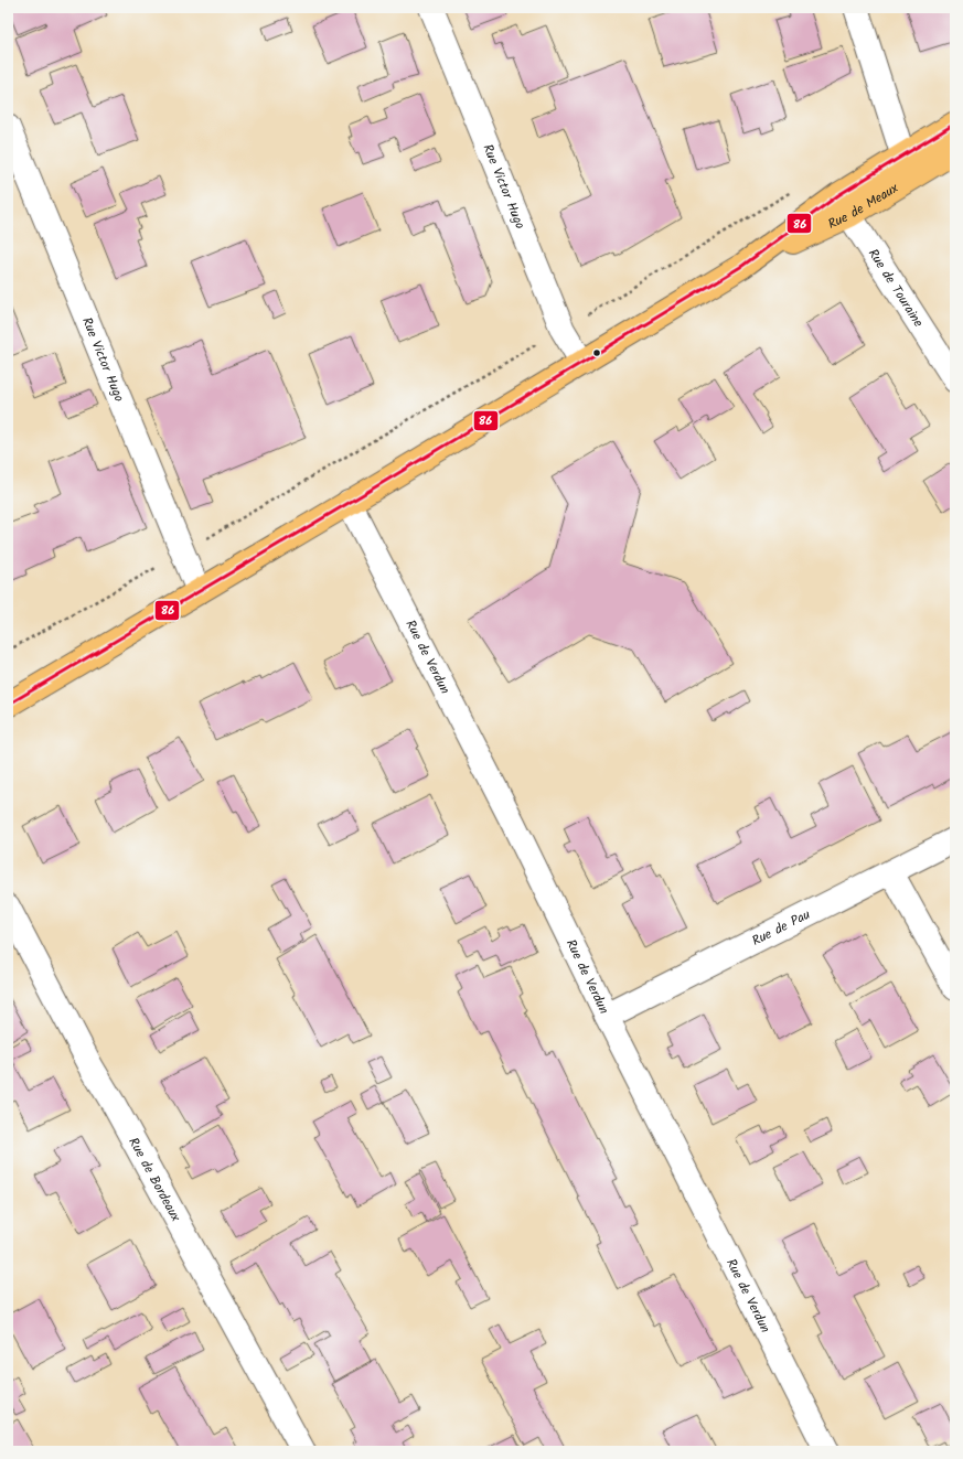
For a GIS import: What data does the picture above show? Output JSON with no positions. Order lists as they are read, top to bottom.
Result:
{
  "streets": {
    "main road": ["Rue de Meaux"],
    "street": [
      "Rue Victor Hugo",
      "Rue de Touraine",
      "Rue de Verdun",
      "Rue de Pau",
      "Rue de Bordeaux"
    ]
  },
  "crossings": [
    ["Rue Victor Hugo", "Rue de Meaux"],
    ["Rue de Meaux", "Rue de Touraine"],
    ["Rue de Meaux", "Rue de Verdun"],
    ["Rue de Verdun", "Rue de Pau"]
  ],
  "lines": ["transit line 86"]
}
